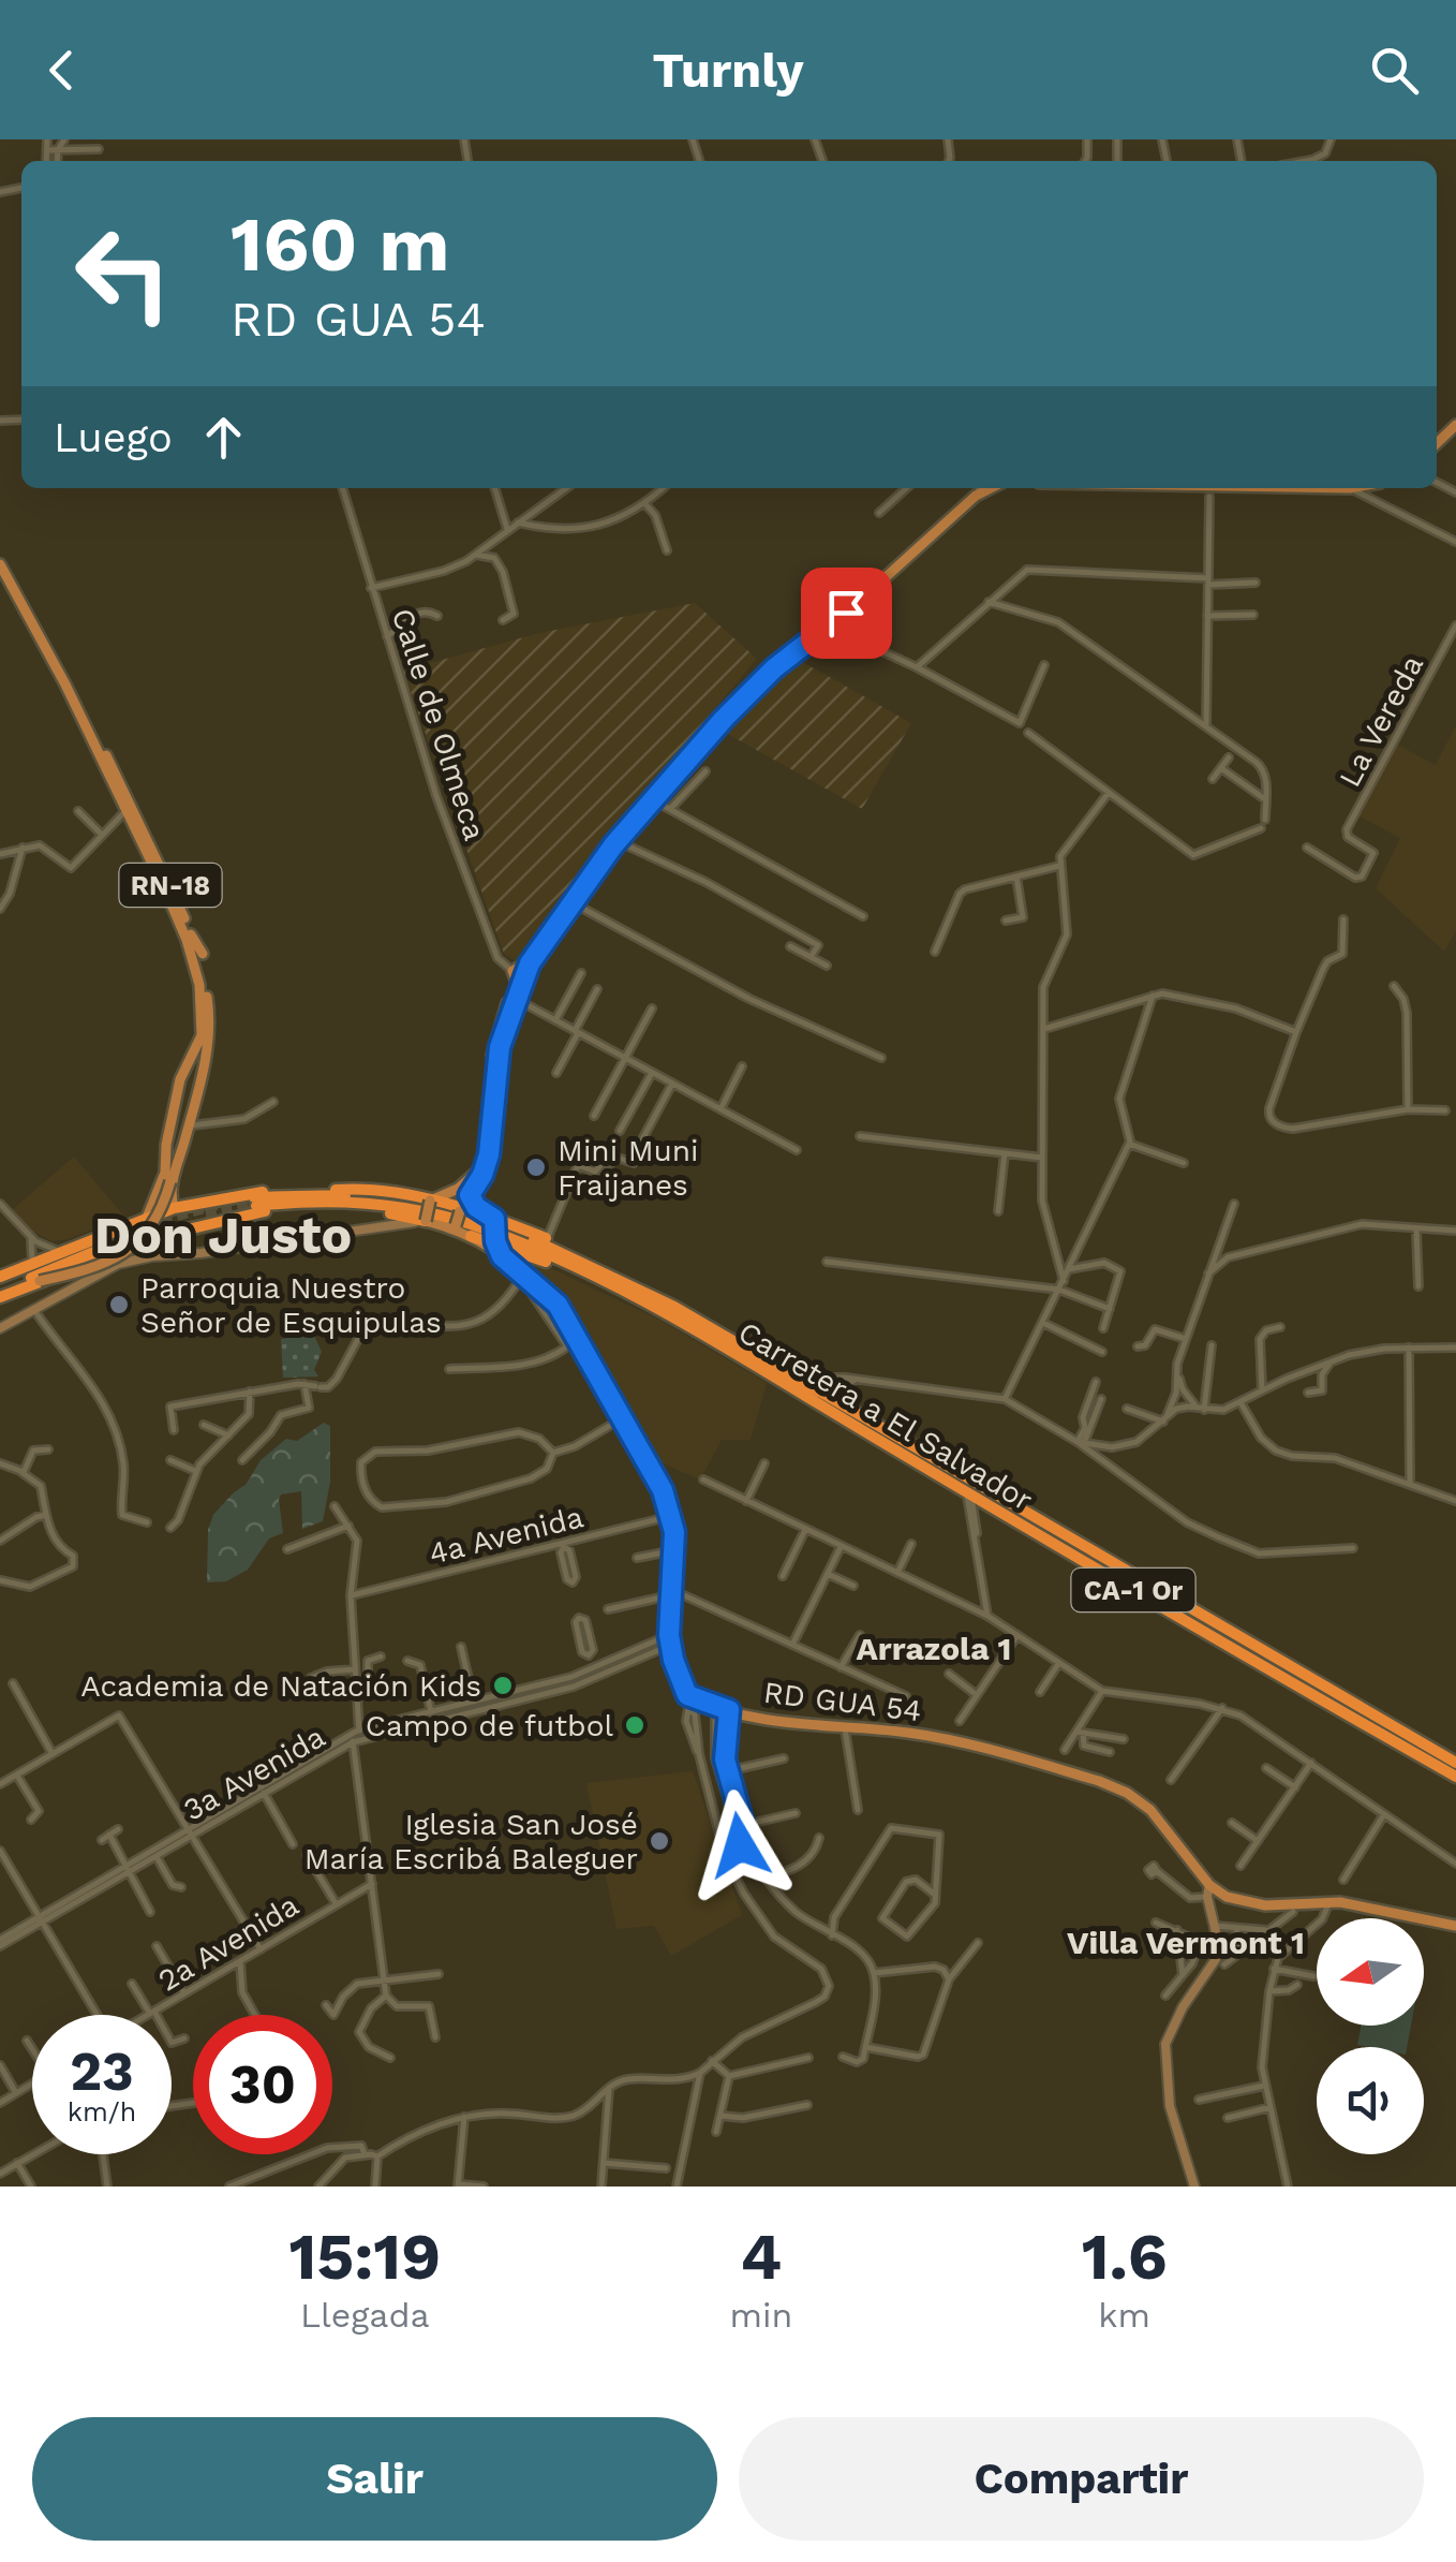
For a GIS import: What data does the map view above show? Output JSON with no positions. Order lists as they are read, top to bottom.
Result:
{
  "streets": {
    "highway": ["Carretera a El Salvador", "CA-1 Or"],
    "main road": ["RN-18", "RD GUA 54"],
    "street": [
      "La Vereda",
      "Calle de Olmeca",
      "4a Avenida",
      "3a Avenida",
      "2a Avenida"
    ]
  },
  "districts": ["Don Justo", "Arrazola 1", "Villa Vermont 1"],
  "places": [
    "Mini Muni Fraijanes",
    "Parroquia Nuestro Señor de Esquipulas",
    "Academia de Natación Kids",
    "Campo de futbol",
    "Iglesia San José María Escribá Baleguer"
  ],
  "north": "left",
  "page": {
    "header": "Turnly",
    "turn": ["160 m", "RD GUA 54"],
    "then": "Luego",
    "speed": "23 km/h",
    "limit": "30",
    "eta": [
      "15:19",
      "Llegada",
      "4",
      "min",
      "1.6",
      "km"
    ],
    "buttons": ["Salir", "Compartir"]
  }
}
